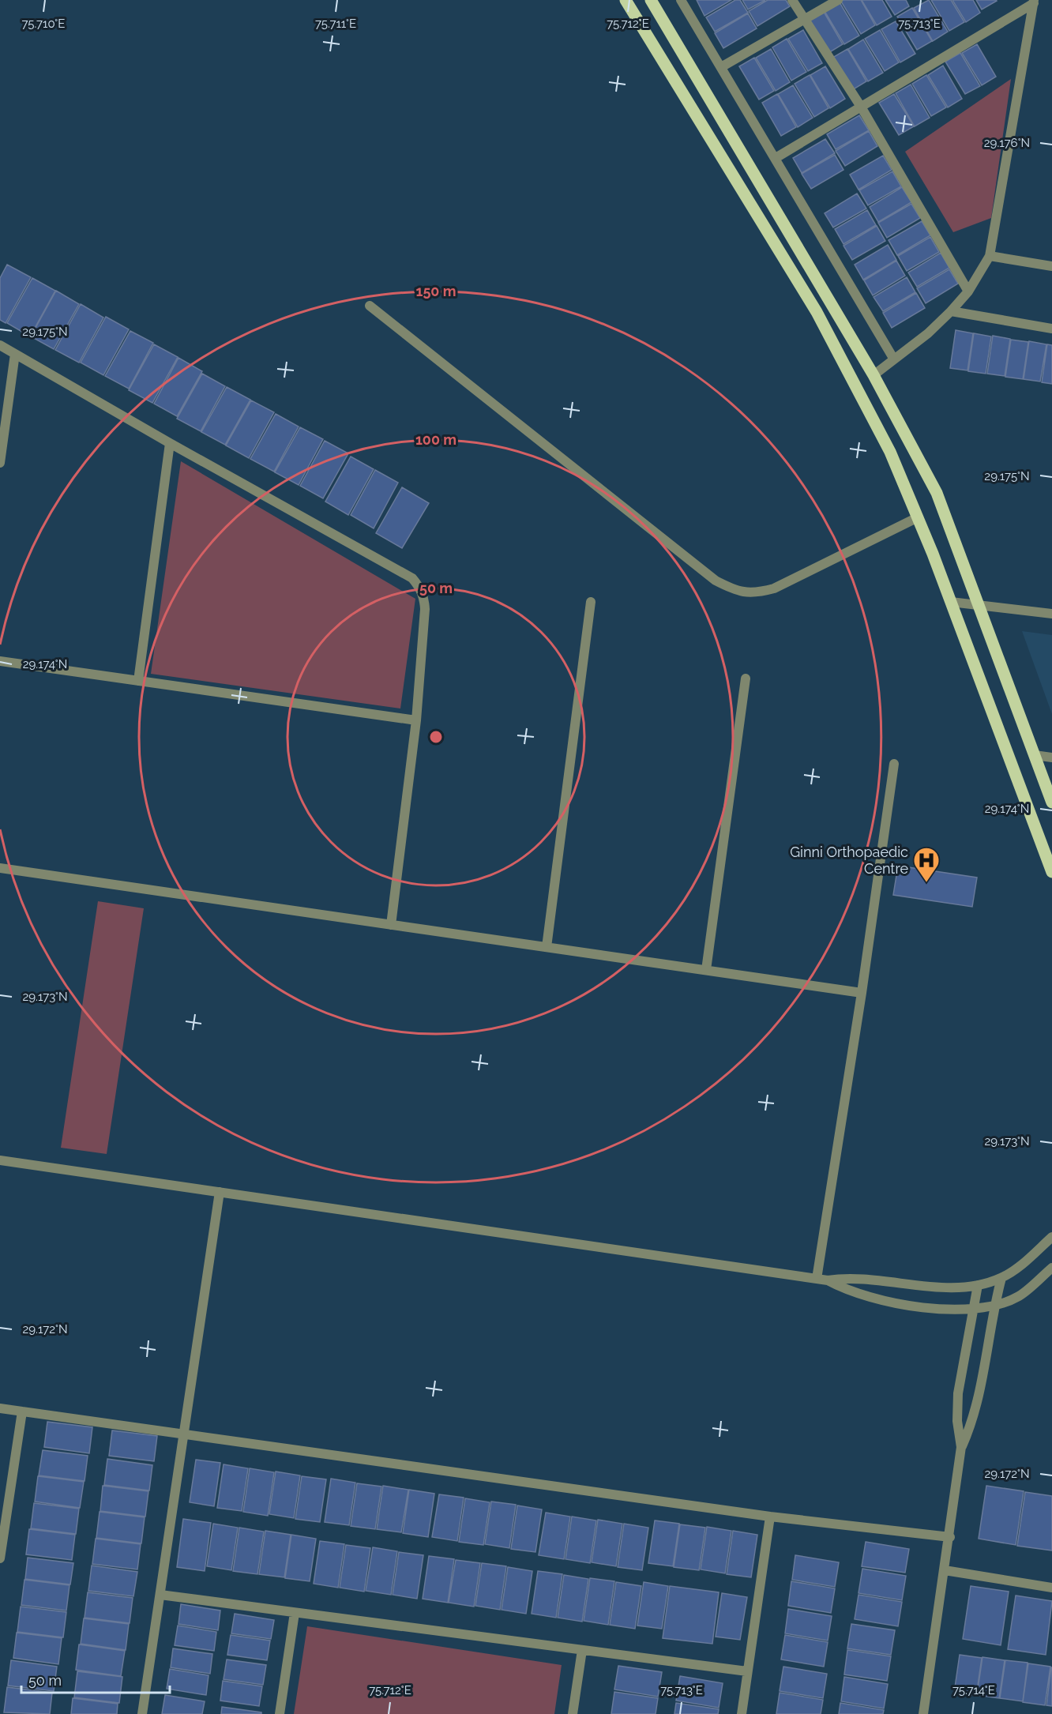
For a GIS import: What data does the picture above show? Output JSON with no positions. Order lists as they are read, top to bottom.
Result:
{
  "places": {
    "hospital": ["Ginni Orthopaedic Centre"]
  },
  "scale_bar": "50 m",
  "coordinates": [
    "75.710°E",
    "75.711°E",
    "75.712°E",
    "75.713°E",
    "29.176°N",
    "29.175°N",
    "29.174°N",
    "29.173°N",
    "29.172°N",
    "75.714°E"
  ],
  "rings": ["150 m", "100 m", "50 m"]
}
